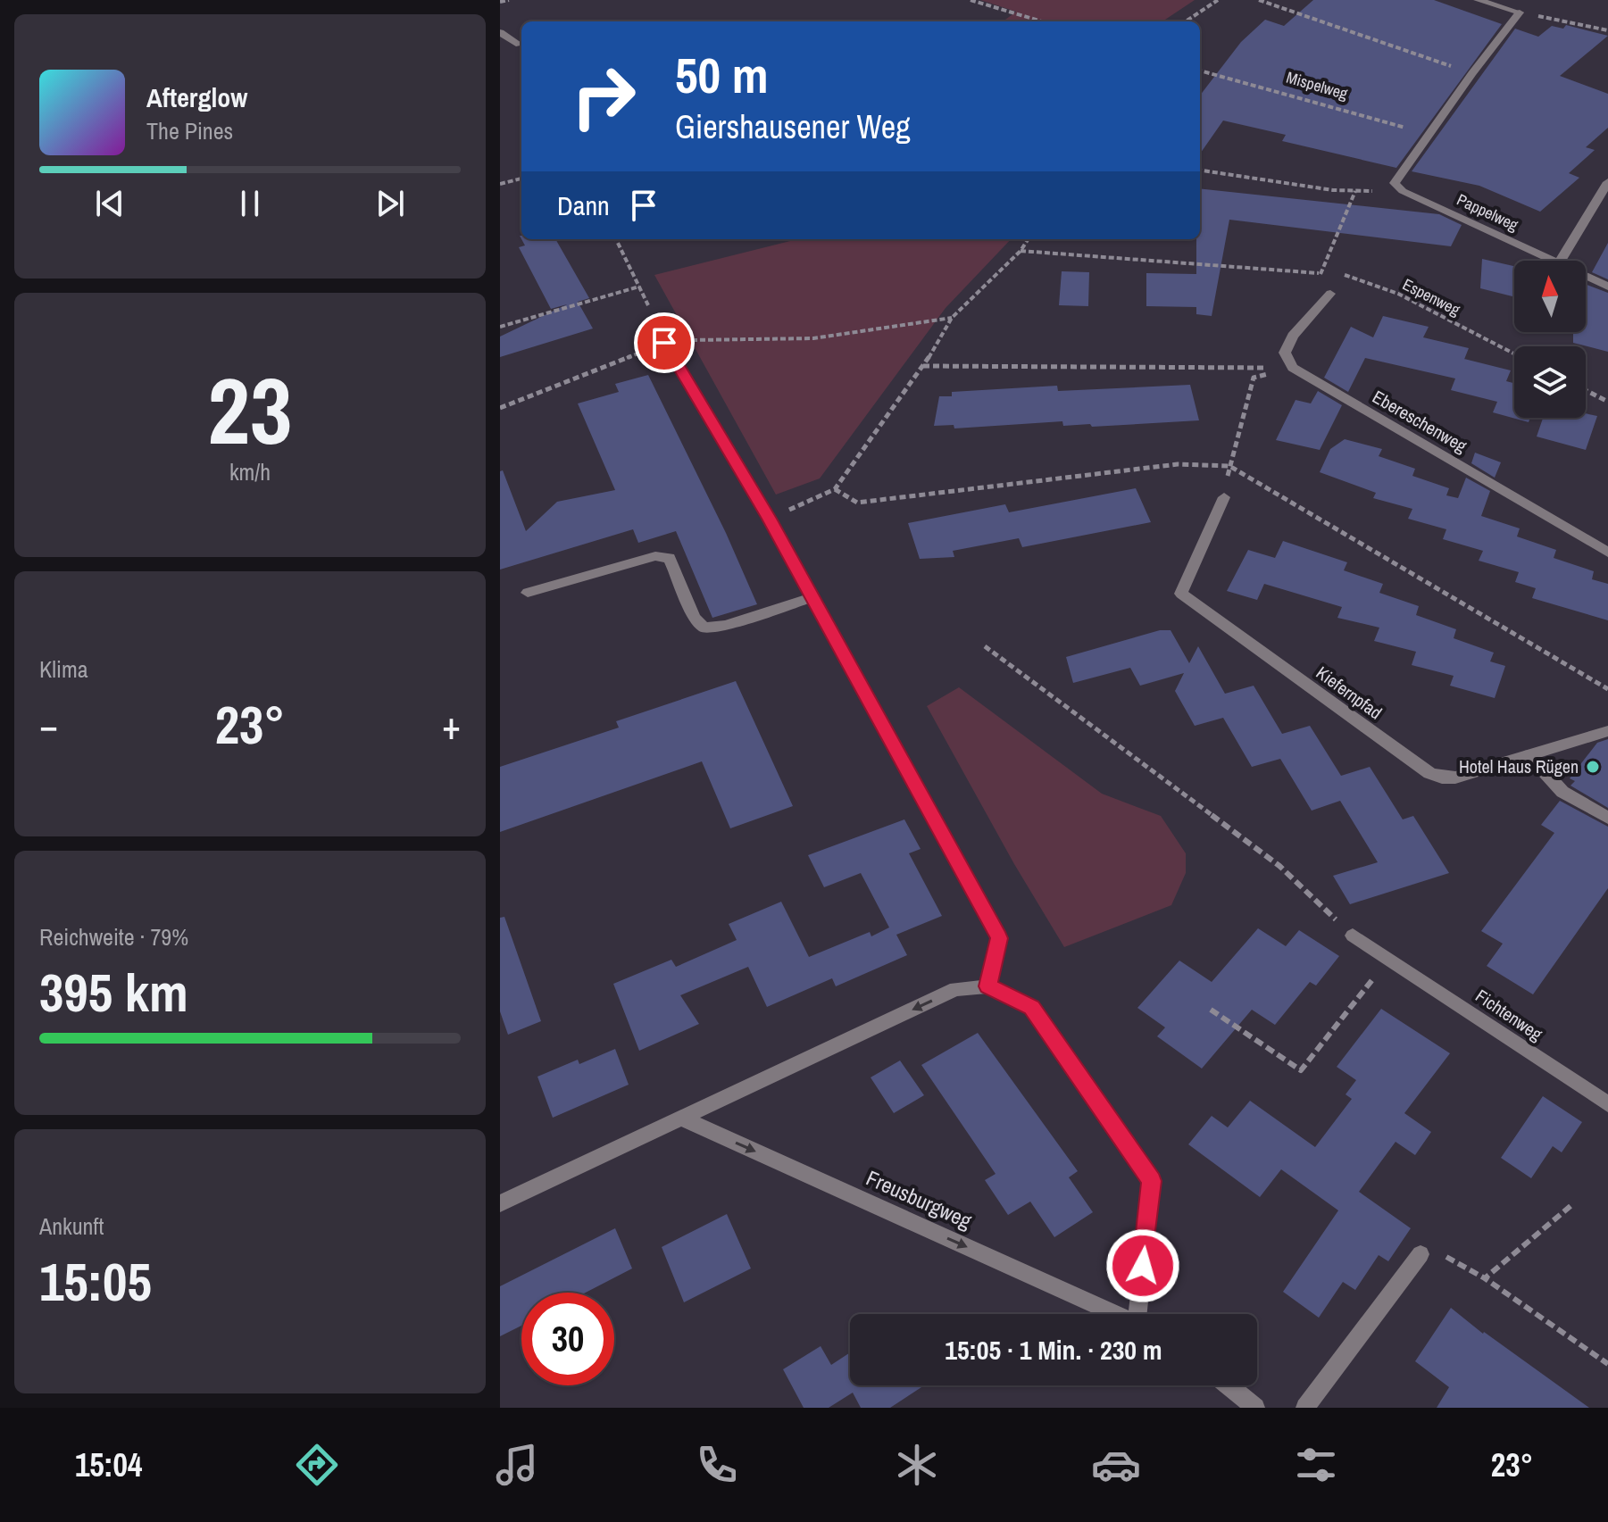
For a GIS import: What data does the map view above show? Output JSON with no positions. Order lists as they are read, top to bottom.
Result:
{
  "streets": {
    "street": [
      "Pappelweg",
      "Ebereschenweg",
      "Kiefernpfad",
      "Fichtenweg",
      "Freusburgweg"
    ],
    "path": ["Mispelweg", "Espenweg"]
  },
  "one_way": ["Freusburgweg"],
  "places": ["Hotel Haus Rügen"],
  "north": "top",
  "page": {
    "turn": ["50 m", "Giershausener Weg"],
    "song": ["Afterglow", "The Pines"],
    "then": "Dann",
    "tile": [
      ["23", "km/h"],
      "Klima",
      ["Reichweite · 79%", "395 km"],
      ["Ankunft", "15:05"]
    ],
    "heat": ["−", "23°", "+"],
    "limit": "30",
    "trip": "15:05 · 1 Min. · 230 m",
    "tabs": ["15:04", "23°"]
  }
}
